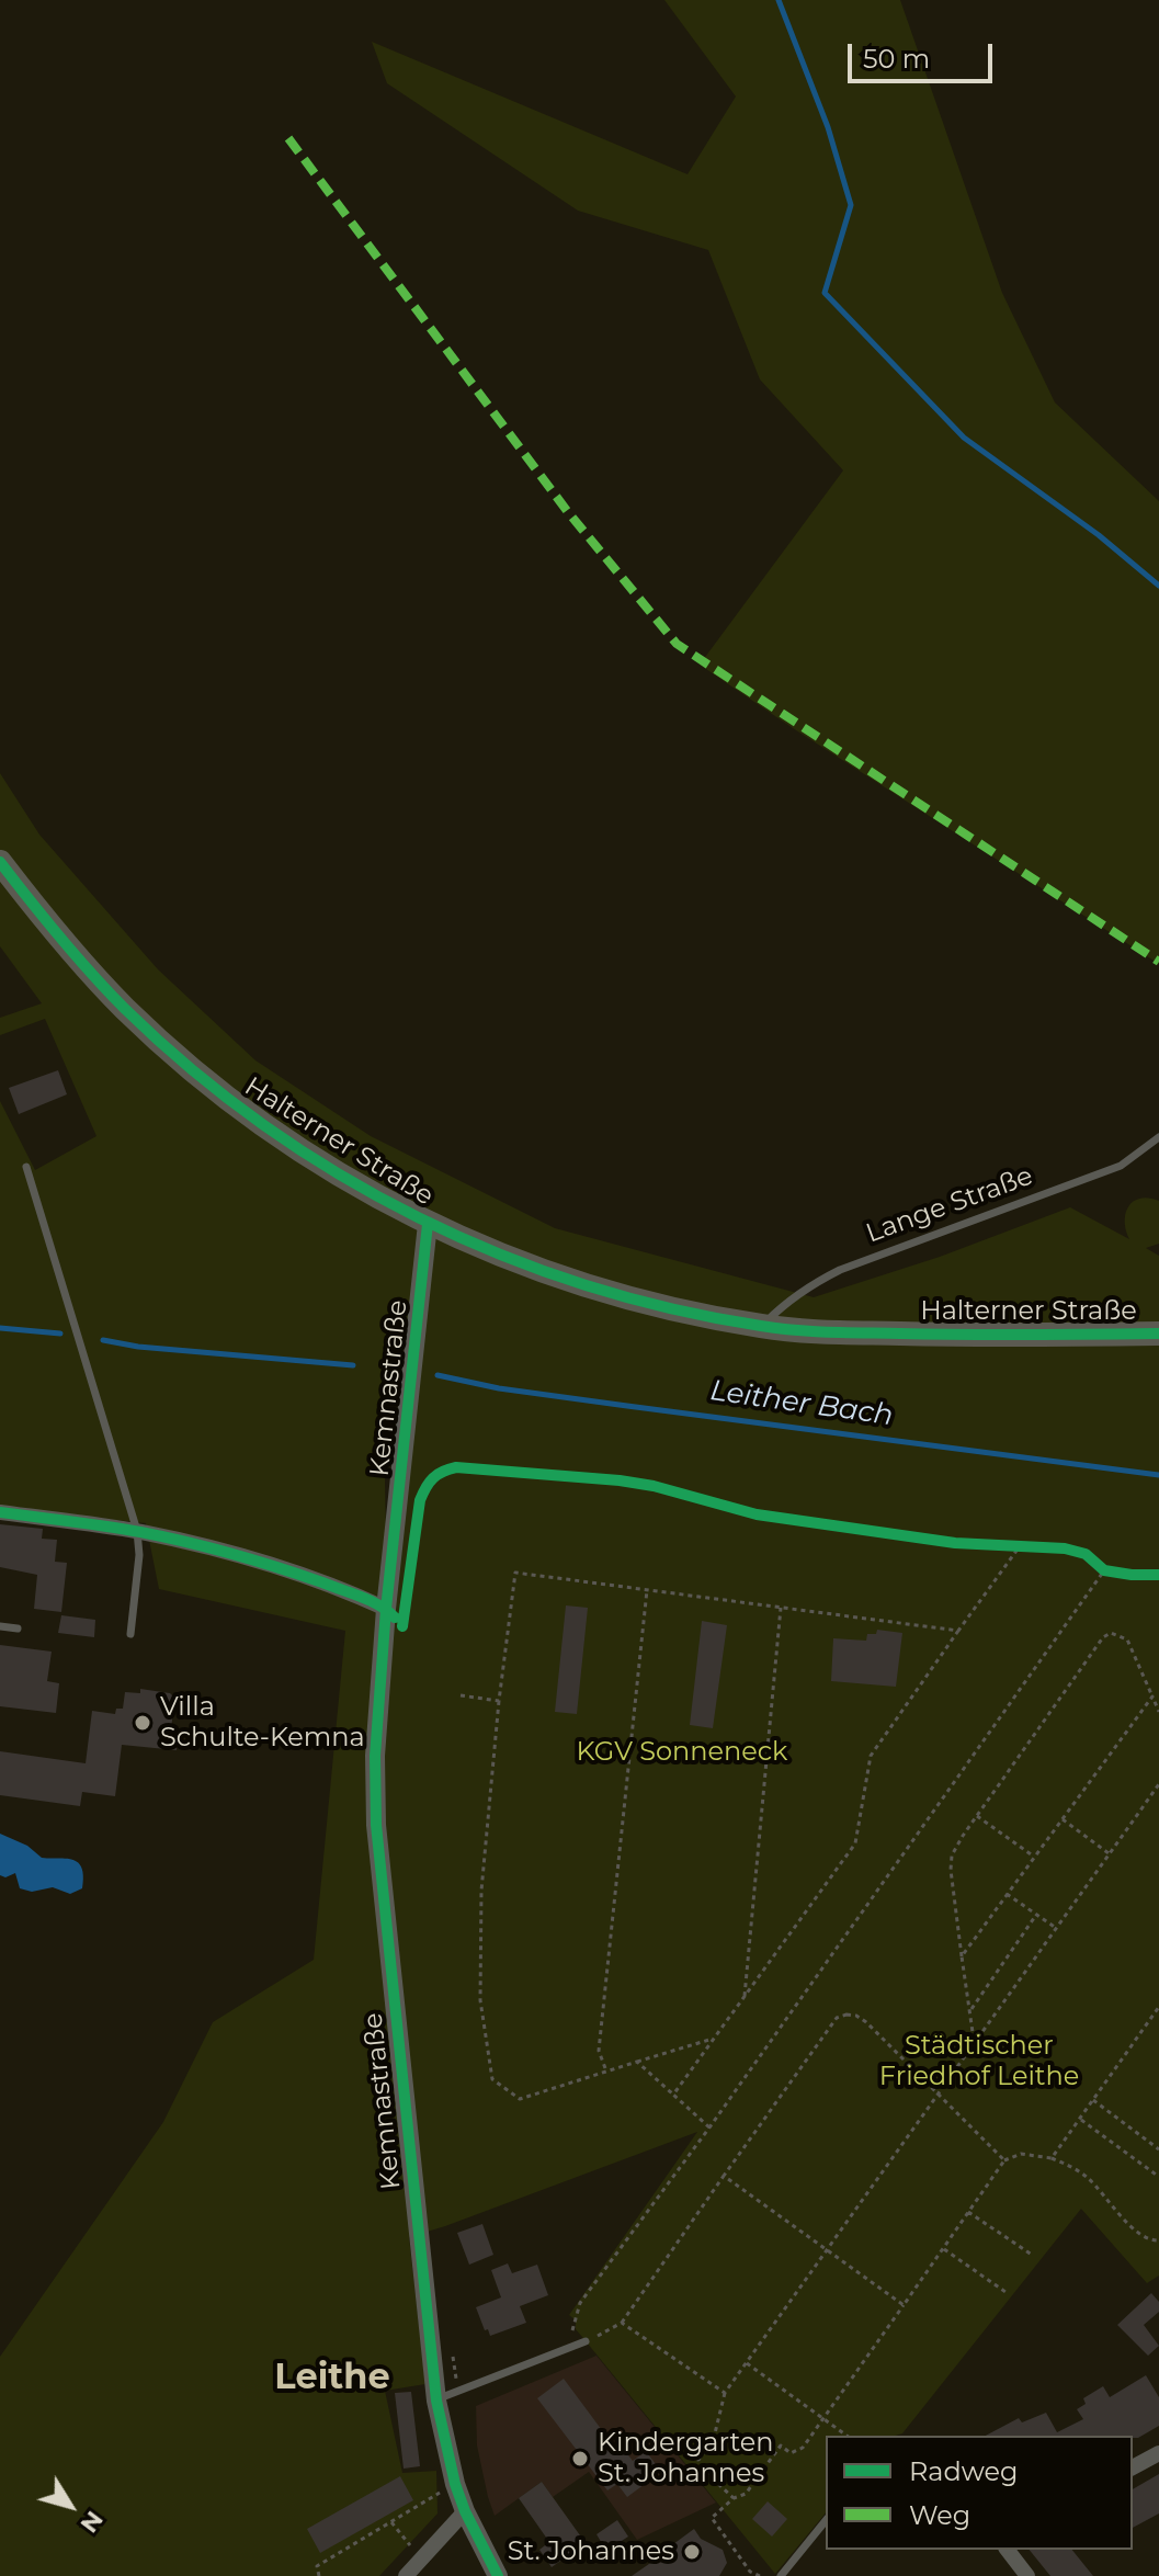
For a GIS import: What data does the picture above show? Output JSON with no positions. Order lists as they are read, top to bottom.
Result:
{
  "streets": {
    "main road": ["Halterner Straße"],
    "street": ["Kemnastraße"],
    "lane": ["Lange Straße"]
  },
  "crossings": [
    ["Halterner Straße", "Lange Straße"],
    ["Halterner Straße", "Kemnastraße"]
  ],
  "districts": ["Leithe"],
  "water": ["Leither Bach"],
  "parks": ["KGV Sonneneck", "Städtischer Friedhof Leithe"],
  "places": ["Villa Schulte-Kemna", "Kindergarten St. Johannes", "St. Johannes"],
  "legend": ["Radweg", "Weg"],
  "scale_bar": "50 m",
  "north": "bottom right"
}
